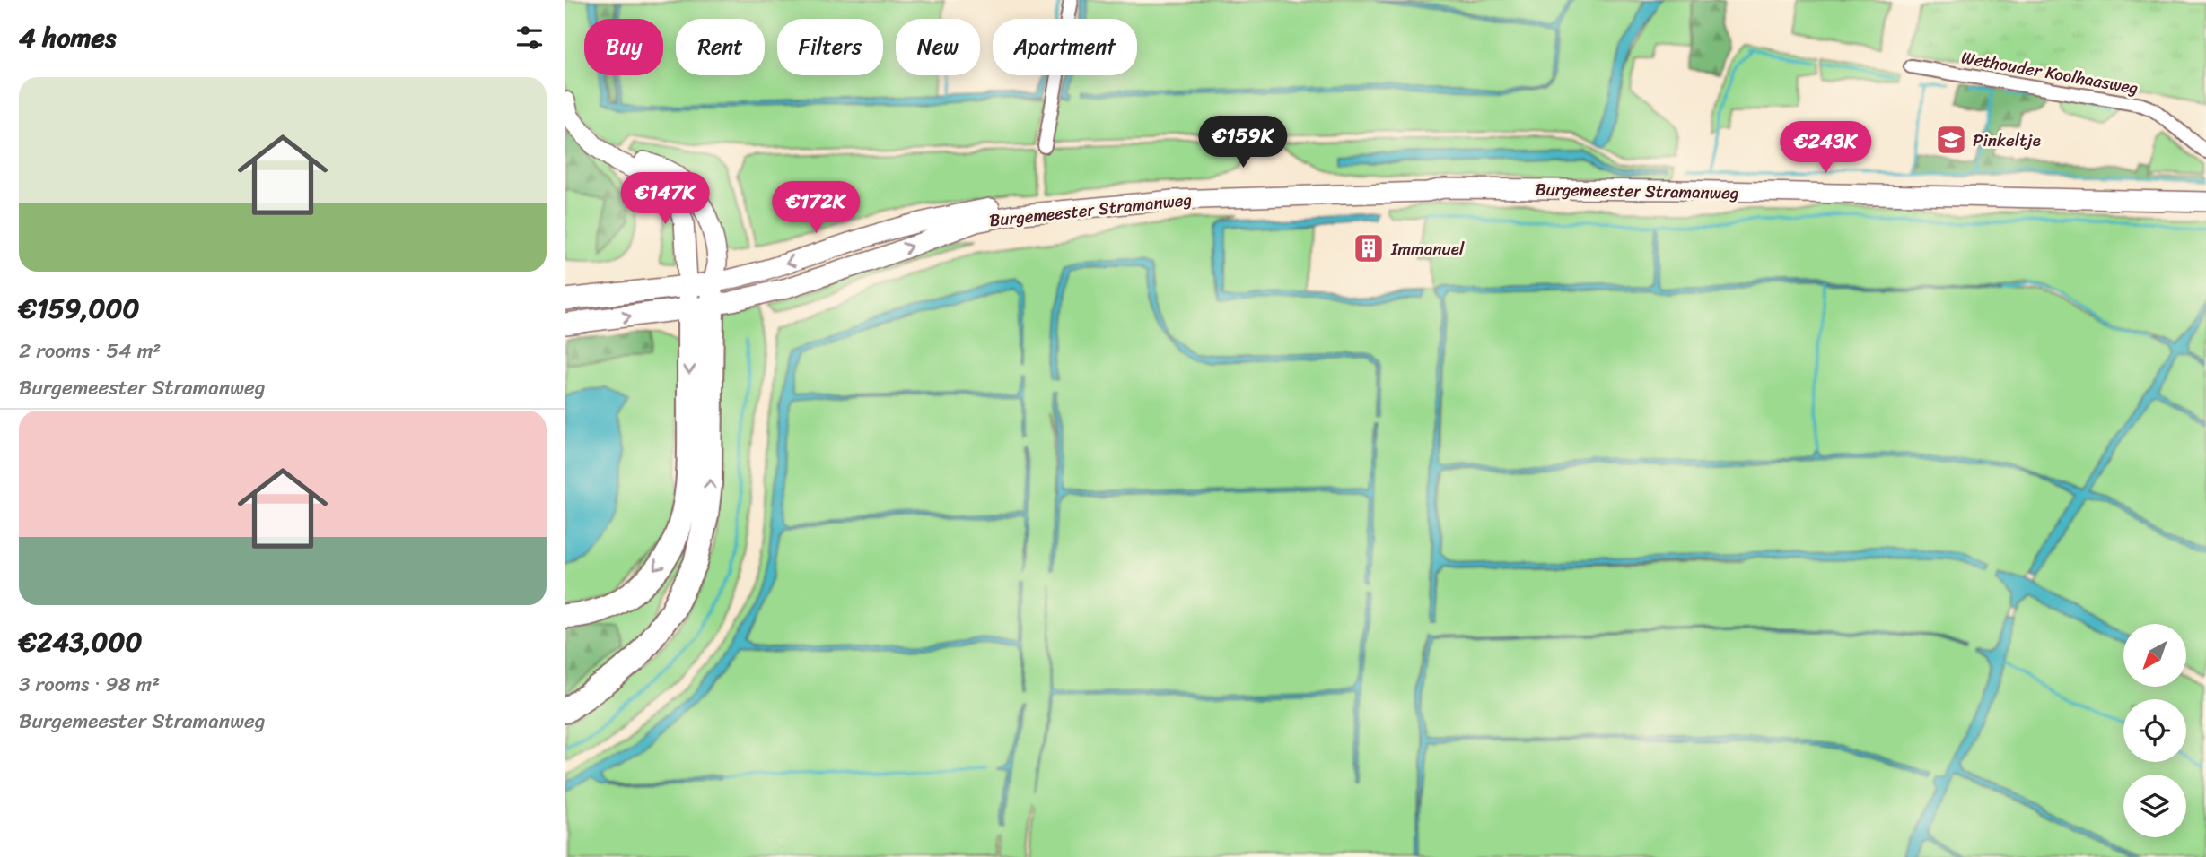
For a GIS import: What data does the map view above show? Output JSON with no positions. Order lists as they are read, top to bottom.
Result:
{
  "streets": {
    "main road": ["Burgemeester Stramanweg"],
    "street": ["Wethouder Koolhaasweg"]
  },
  "places": {
    "school or university": ["Pinkeltje"],
    "building": ["Immanuel"]
  },
  "north": "bottom left",
  "page": {
    "heading": "4 homes",
    "chip": [
      "Buy",
      "Rent",
      "Filters",
      "New",
      "Apartment"
    ],
    "list": [
      {
        "name": "€159,000",
        "note": "2 rooms · 54 m² · Burgemeester Stramanweg"
      },
      {
        "name": "€243,000",
        "note": "3 rooms · 98 m² · Burgemeester Stramanweg"
      }
    ],
    "price": [
      "€159K",
      "€243K",
      "€147K",
      "€172K"
    ]
  }
}
